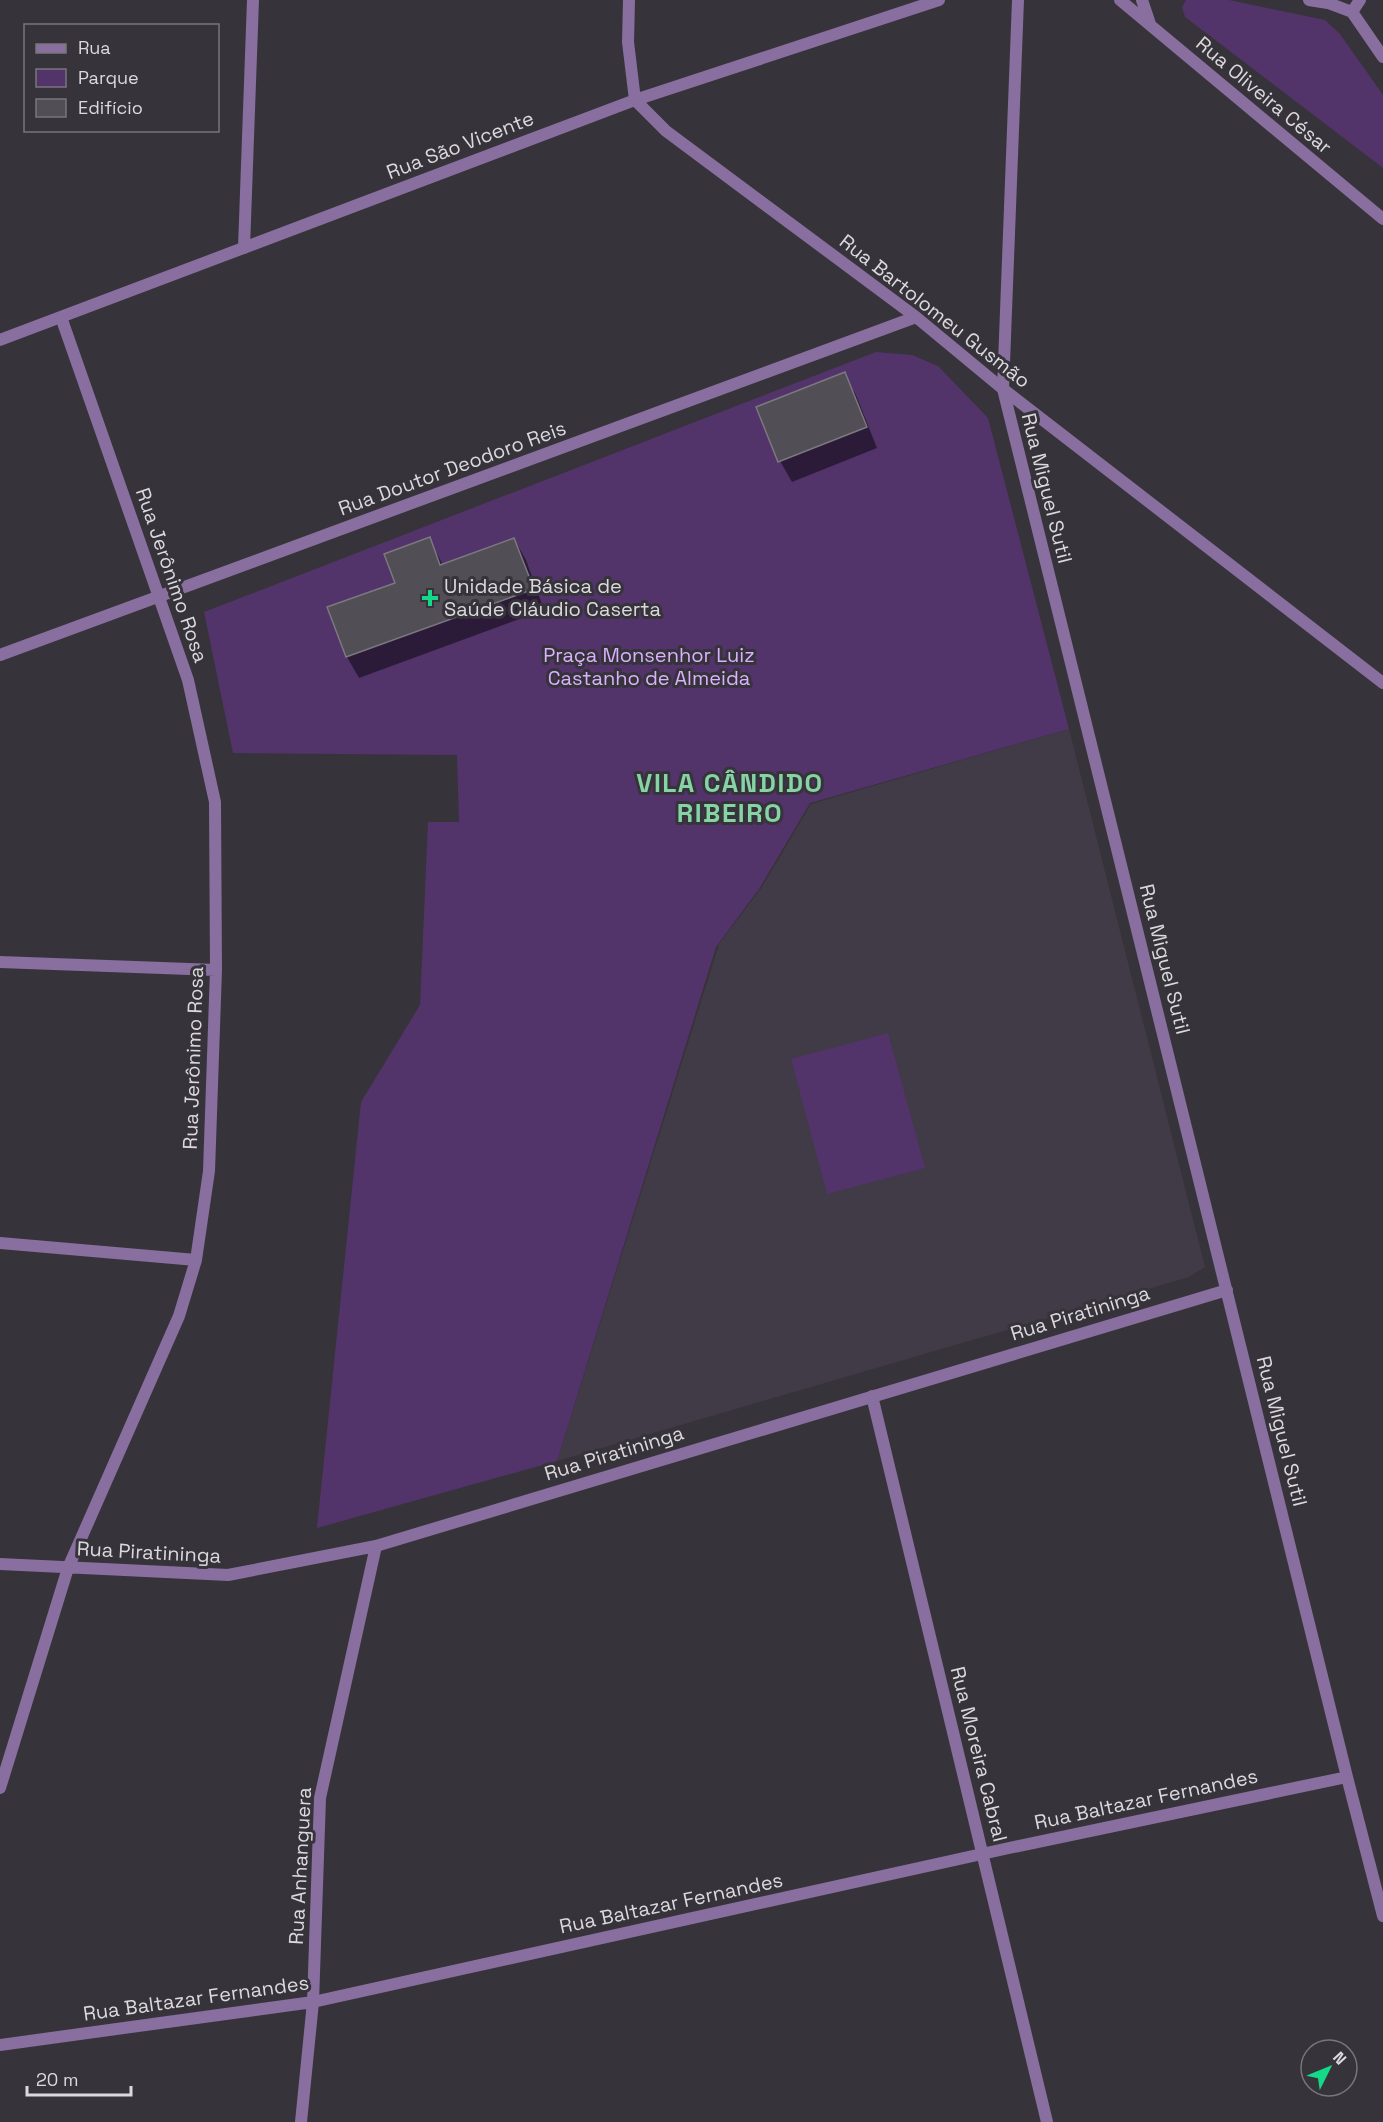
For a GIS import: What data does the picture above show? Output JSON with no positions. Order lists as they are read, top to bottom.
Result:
{
  "streets": {
    "street": [
      "Rua Oliveira César",
      "Rua São Vicente",
      "Rua Bartolomeu Gusmão",
      "Rua Doutor Deodoro Reis",
      "Rua Miguel Sutil",
      "Rua Jerônimo Rosa",
      "Rua Piratininga",
      "Rua Moreira Cabral",
      "Rua Baltazar Fernandes",
      "Rua Anhanguera"
    ]
  },
  "crossings": [
    ["Rua São Vicente", "Rua Bartolomeu Gusmão"],
    ["Rua São Vicente", "Rua Jerônimo Rosa"],
    ["Rua Bartolomeu Gusmão", "Rua Doutor Deodoro Reis"],
    ["Rua Bartolomeu Gusmão", "Rua Miguel Sutil"],
    ["Rua Doutor Deodoro Reis", "Rua Jerônimo Rosa"],
    ["Rua Miguel Sutil", "Rua Piratininga"],
    ["Rua Miguel Sutil", "Rua Baltazar Fernandes"],
    ["Rua Jerônimo Rosa", "Rua Piratininga"],
    ["Rua Piratininga", "Rua Moreira Cabral"],
    ["Rua Piratininga", "Rua Anhanguera"],
    ["Rua Moreira Cabral", "Rua Baltazar Fernandes"],
    ["Rua Baltazar Fernandes", "Rua Anhanguera"]
  ],
  "districts": ["VILA CÂNDIDO RIBEIRO"],
  "parks": ["Praça Monsenhor Luiz Castanho de Almeida"],
  "places": {
    "health": ["Unidade Básica de Saúde Cláudio Caserta"]
  },
  "legend": ["Rua", "Parque", "Edifício"],
  "scale_bar": "20 m",
  "north": "top right"
}
